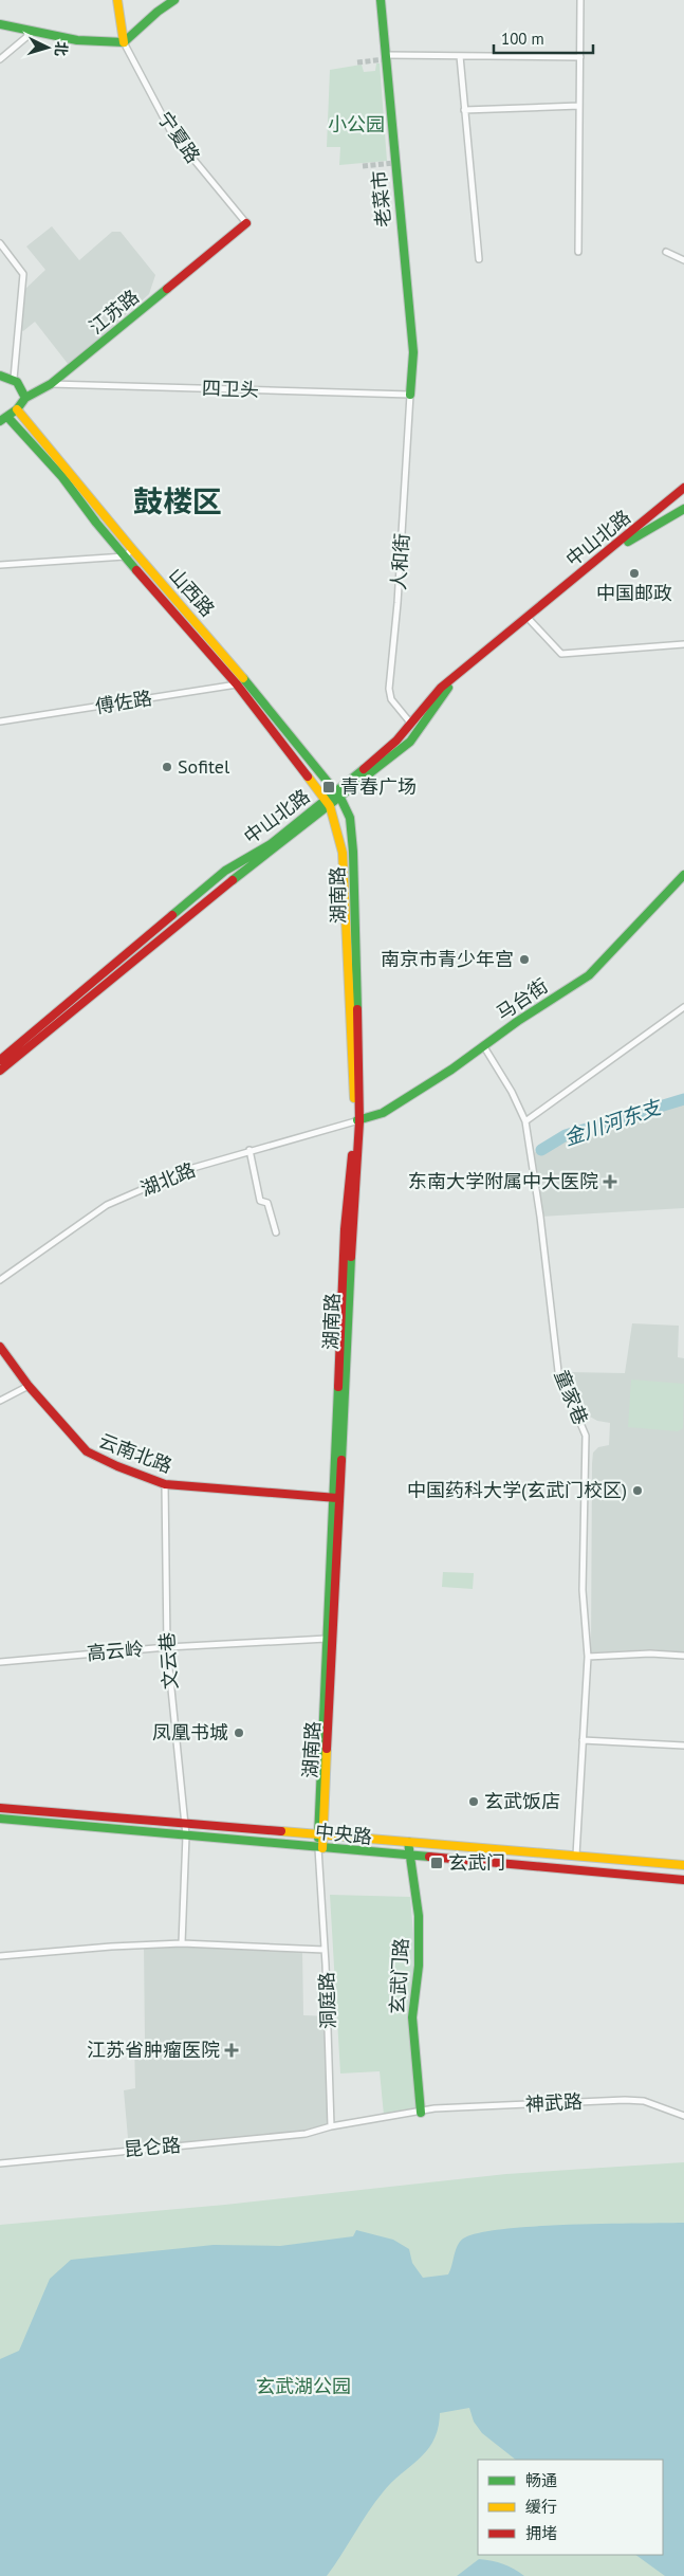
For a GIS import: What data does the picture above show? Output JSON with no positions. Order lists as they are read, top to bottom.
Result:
{
  "streets": {
    "main road": [
      "老菜市",
      "江苏路",
      "中山北路",
      "山西路",
      "湖南路",
      "马台街",
      "云南北路",
      "中央路",
      "玄武门路"
    ],
    "street": [
      "宁夏路",
      "四卫头",
      "人和街",
      "傅佐路",
      "湖北路",
      "童家巷",
      "高云岭",
      "文云巷",
      "洞庭路",
      "神武路",
      "昆仑路"
    ]
  },
  "crossings": [
    ["宁夏路", "江苏路"],
    ["老菜市", "四卫头"],
    ["老菜市", "人和街"],
    ["江苏路", "四卫头"],
    ["江苏路", "山西路"],
    ["四卫头", "人和街"],
    ["中山北路", "人和街"],
    ["中山北路", "山西路"],
    ["中山北路", "湖南路"],
    ["山西路", "傅佐路"],
    ["山西路", "湖南路"],
    ["湖南路", "马台街"],
    ["湖南路", "湖北路"],
    ["湖南路", "云南北路"],
    ["湖南路", "高云岭"],
    ["湖南路", "中央路"],
    ["湖南路", "洞庭路"],
    ["马台街", "湖北路"],
    ["马台街", "童家巷"],
    ["童家巷", "中央路"],
    ["云南北路", "文云巷"],
    ["高云岭", "文云巷"],
    ["文云巷", "中央路"],
    ["中央路", "玄武门路"],
    ["中央路", "洞庭路"],
    ["玄武门路", "神武路"],
    ["洞庭路", "神武路"],
    ["洞庭路", "昆仑路"],
    ["神武路", "昆仑路"]
  ],
  "districts": ["鼓楼区"],
  "water": ["金川河东支"],
  "parks": ["小公园", "玄武湖公园"],
  "places": {
    "other": [
      "中国邮政",
      "Sofitel",
      "南京市青少年宫",
      "中国药科大学(玄武门校区)",
      "凤凰书城",
      "玄武饭店"
    ],
    "transit": ["青春广场", "玄武门"],
    "health": ["东南大学附属中大医院", "江苏省肿瘤医院"]
  },
  "legend": ["畅通", "缓行", "拥堵"],
  "scale_bar": "100 m",
  "north": "right"
}
